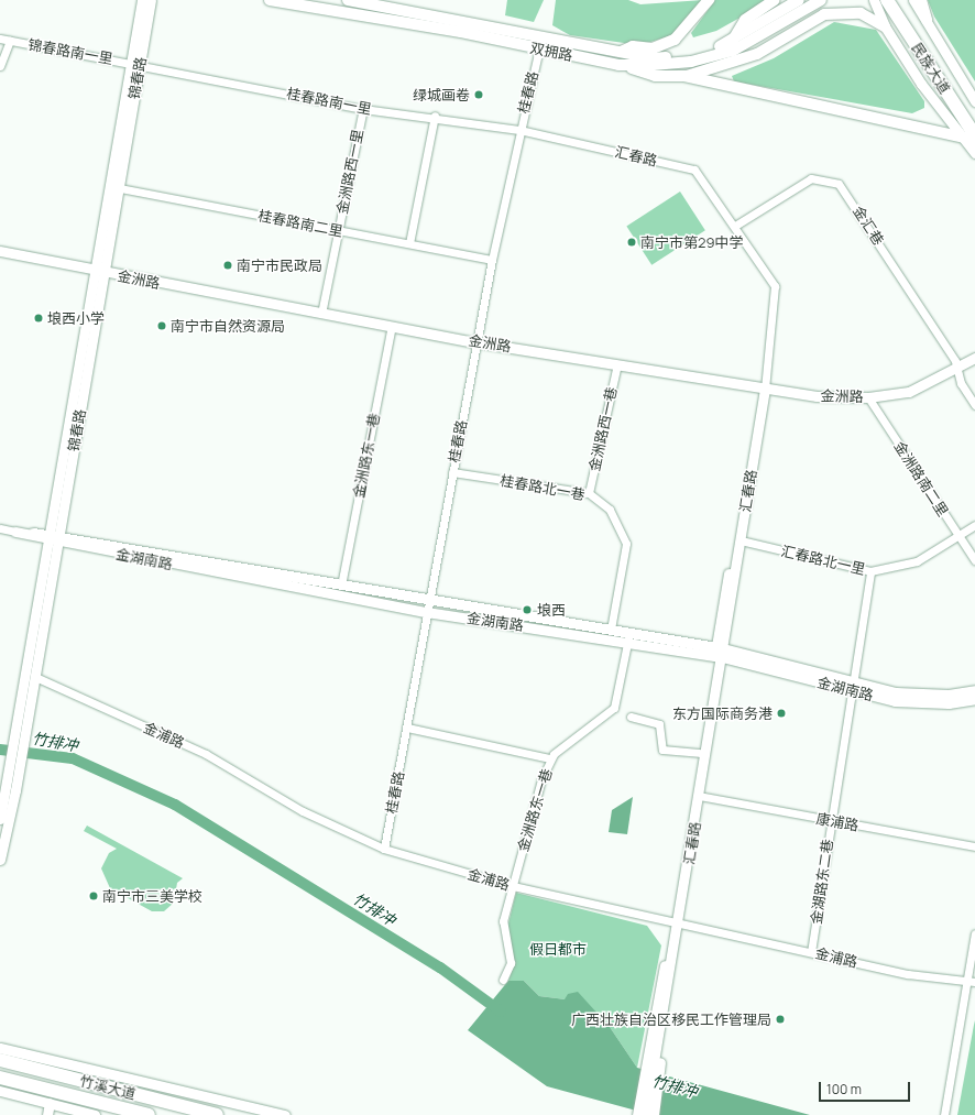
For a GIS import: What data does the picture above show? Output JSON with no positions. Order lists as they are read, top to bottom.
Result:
{
  "streets": {
    "highway": ["民族大道", "竹溪大道"],
    "main road": [
      "双拥路",
      "锦春路",
      "汇春路",
      "金洲路",
      "金湖南路"
    ],
    "street": [
      "锦春路南一里",
      "桂春路",
      "桂春路南一里",
      "金洲路西一里",
      "桂春路南二里",
      "金汇巷",
      "金洲路西一巷",
      "金洲路东一巷",
      "金洲路南二里",
      "桂春路北一巷",
      "汇春路北一里",
      "金浦路",
      "康浦路",
      "金湖路东二巷"
    ]
  },
  "crossings": [
    ["锦春路南一里", "锦春路"],
    ["锦春路南一里", "桂春路南一里"],
    ["双拥路", "桂春路"],
    ["锦春路", "桂春路南一里"],
    ["锦春路", "桂春路南二里"],
    ["锦春路", "金洲路"],
    ["锦春路", "金湖南路"],
    ["锦春路", "金浦路"],
    ["桂春路", "桂春路南一里"],
    ["桂春路", "汇春路"],
    ["桂春路", "桂春路南二里"],
    ["桂春路", "金洲路"],
    ["桂春路", "桂春路北一巷"],
    ["桂春路", "金湖南路"],
    ["桂春路", "金浦路"],
    ["桂春路南一里", "汇春路"],
    ["桂春路南一里", "金洲路西一里"],
    ["汇春路", "金汇巷"],
    ["汇春路", "金洲路"],
    ["汇春路", "金湖南路"],
    ["汇春路", "汇春路北一里"],
    ["汇春路", "金浦路"],
    ["汇春路", "康浦路"],
    ["金洲路西一里", "桂春路南二里"],
    ["金洲路西一里", "金洲路"],
    ["金汇巷", "金洲路"],
    ["金洲路", "金洲路西一巷"],
    ["金洲路", "金洲路东一巷"],
    ["金洲路", "金洲路南二里"],
    ["金洲路西一巷", "桂春路北一巷"],
    ["金洲路东一巷", "金湖南路"],
    ["金洲路东一巷", "金浦路"],
    ["金洲路南二里", "汇春路北一里"],
    ["桂春路北一巷", "金湖南路"],
    ["金湖南路", "金湖路东二巷"],
    ["汇春路北一里", "金湖路东二巷"],
    ["金浦路", "金湖路东二巷"],
    ["康浦路", "金湖路东二巷"]
  ],
  "water": ["竹排冲"],
  "parks": ["假日都市"],
  "places": [
    "绿城画卷",
    "南宁市第29中学",
    "南宁市民政局",
    "埌西小学",
    "南宁市自然资源局",
    "埌西",
    "东方国际商务港",
    "南宁市三美学校",
    "广西壮族自治区移民工作管理局"
  ],
  "scale_bar": "100 m"
}
